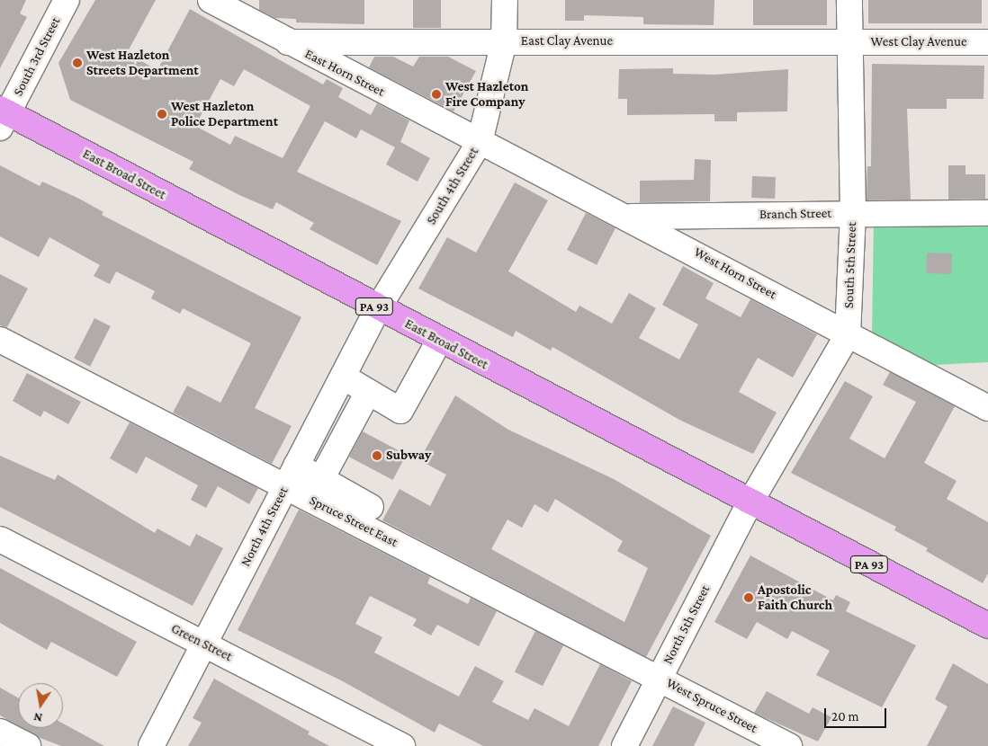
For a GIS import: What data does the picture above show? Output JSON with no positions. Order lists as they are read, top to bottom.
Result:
{
  "streets": {
    "highway": ["East Broad Street", "PA 93"],
    "street": [
      "East Clay Avenue",
      "West Clay Avenue",
      "South 3rd Street",
      "East Horn Street",
      "South 4th Street",
      "Branch Street",
      "South 5th Street",
      "West Horn Street",
      "Spruce Street East",
      "North 4th Street",
      "North 5th Street",
      "Green Street",
      "West Spruce Street"
    ]
  },
  "crossings": [
    ["East Clay Avenue", "West Clay Avenue"],
    ["East Clay Avenue", "East Horn Street"],
    ["East Clay Avenue", "South 4th Street"],
    ["East Clay Avenue", "South 5th Street"],
    ["West Clay Avenue", "South 5th Street"],
    ["South 3rd Street", "East Broad Street"],
    ["East Horn Street", "South 4th Street"],
    ["East Horn Street", "West Horn Street"],
    ["East Broad Street", "South 4th Street"],
    ["East Broad Street", "South 5th Street"],
    ["East Broad Street", "PA 93"],
    ["East Broad Street", "North 4th Street"],
    ["East Broad Street", "North 5th Street"],
    ["South 4th Street", "West Horn Street"],
    ["South 4th Street", "North 4th Street"],
    ["Branch Street", "South 5th Street"],
    ["Branch Street", "West Horn Street"],
    ["South 5th Street", "West Horn Street"],
    ["South 5th Street", "PA 93"],
    ["South 5th Street", "North 5th Street"],
    ["PA 93", "North 5th Street"],
    ["Spruce Street East", "North 4th Street"],
    ["Spruce Street East", "North 5th Street"],
    ["Spruce Street East", "West Spruce Street"],
    ["North 4th Street", "Green Street"],
    ["North 5th Street", "West Spruce Street"]
  ],
  "places": [
    "West Hazleton Streets Department",
    "West Hazleton Fire Company",
    "West Hazleton Police Department",
    "Subway",
    "Apostolic Faith Church"
  ],
  "scale_bar": "20 m",
  "north": "bottom"
}
